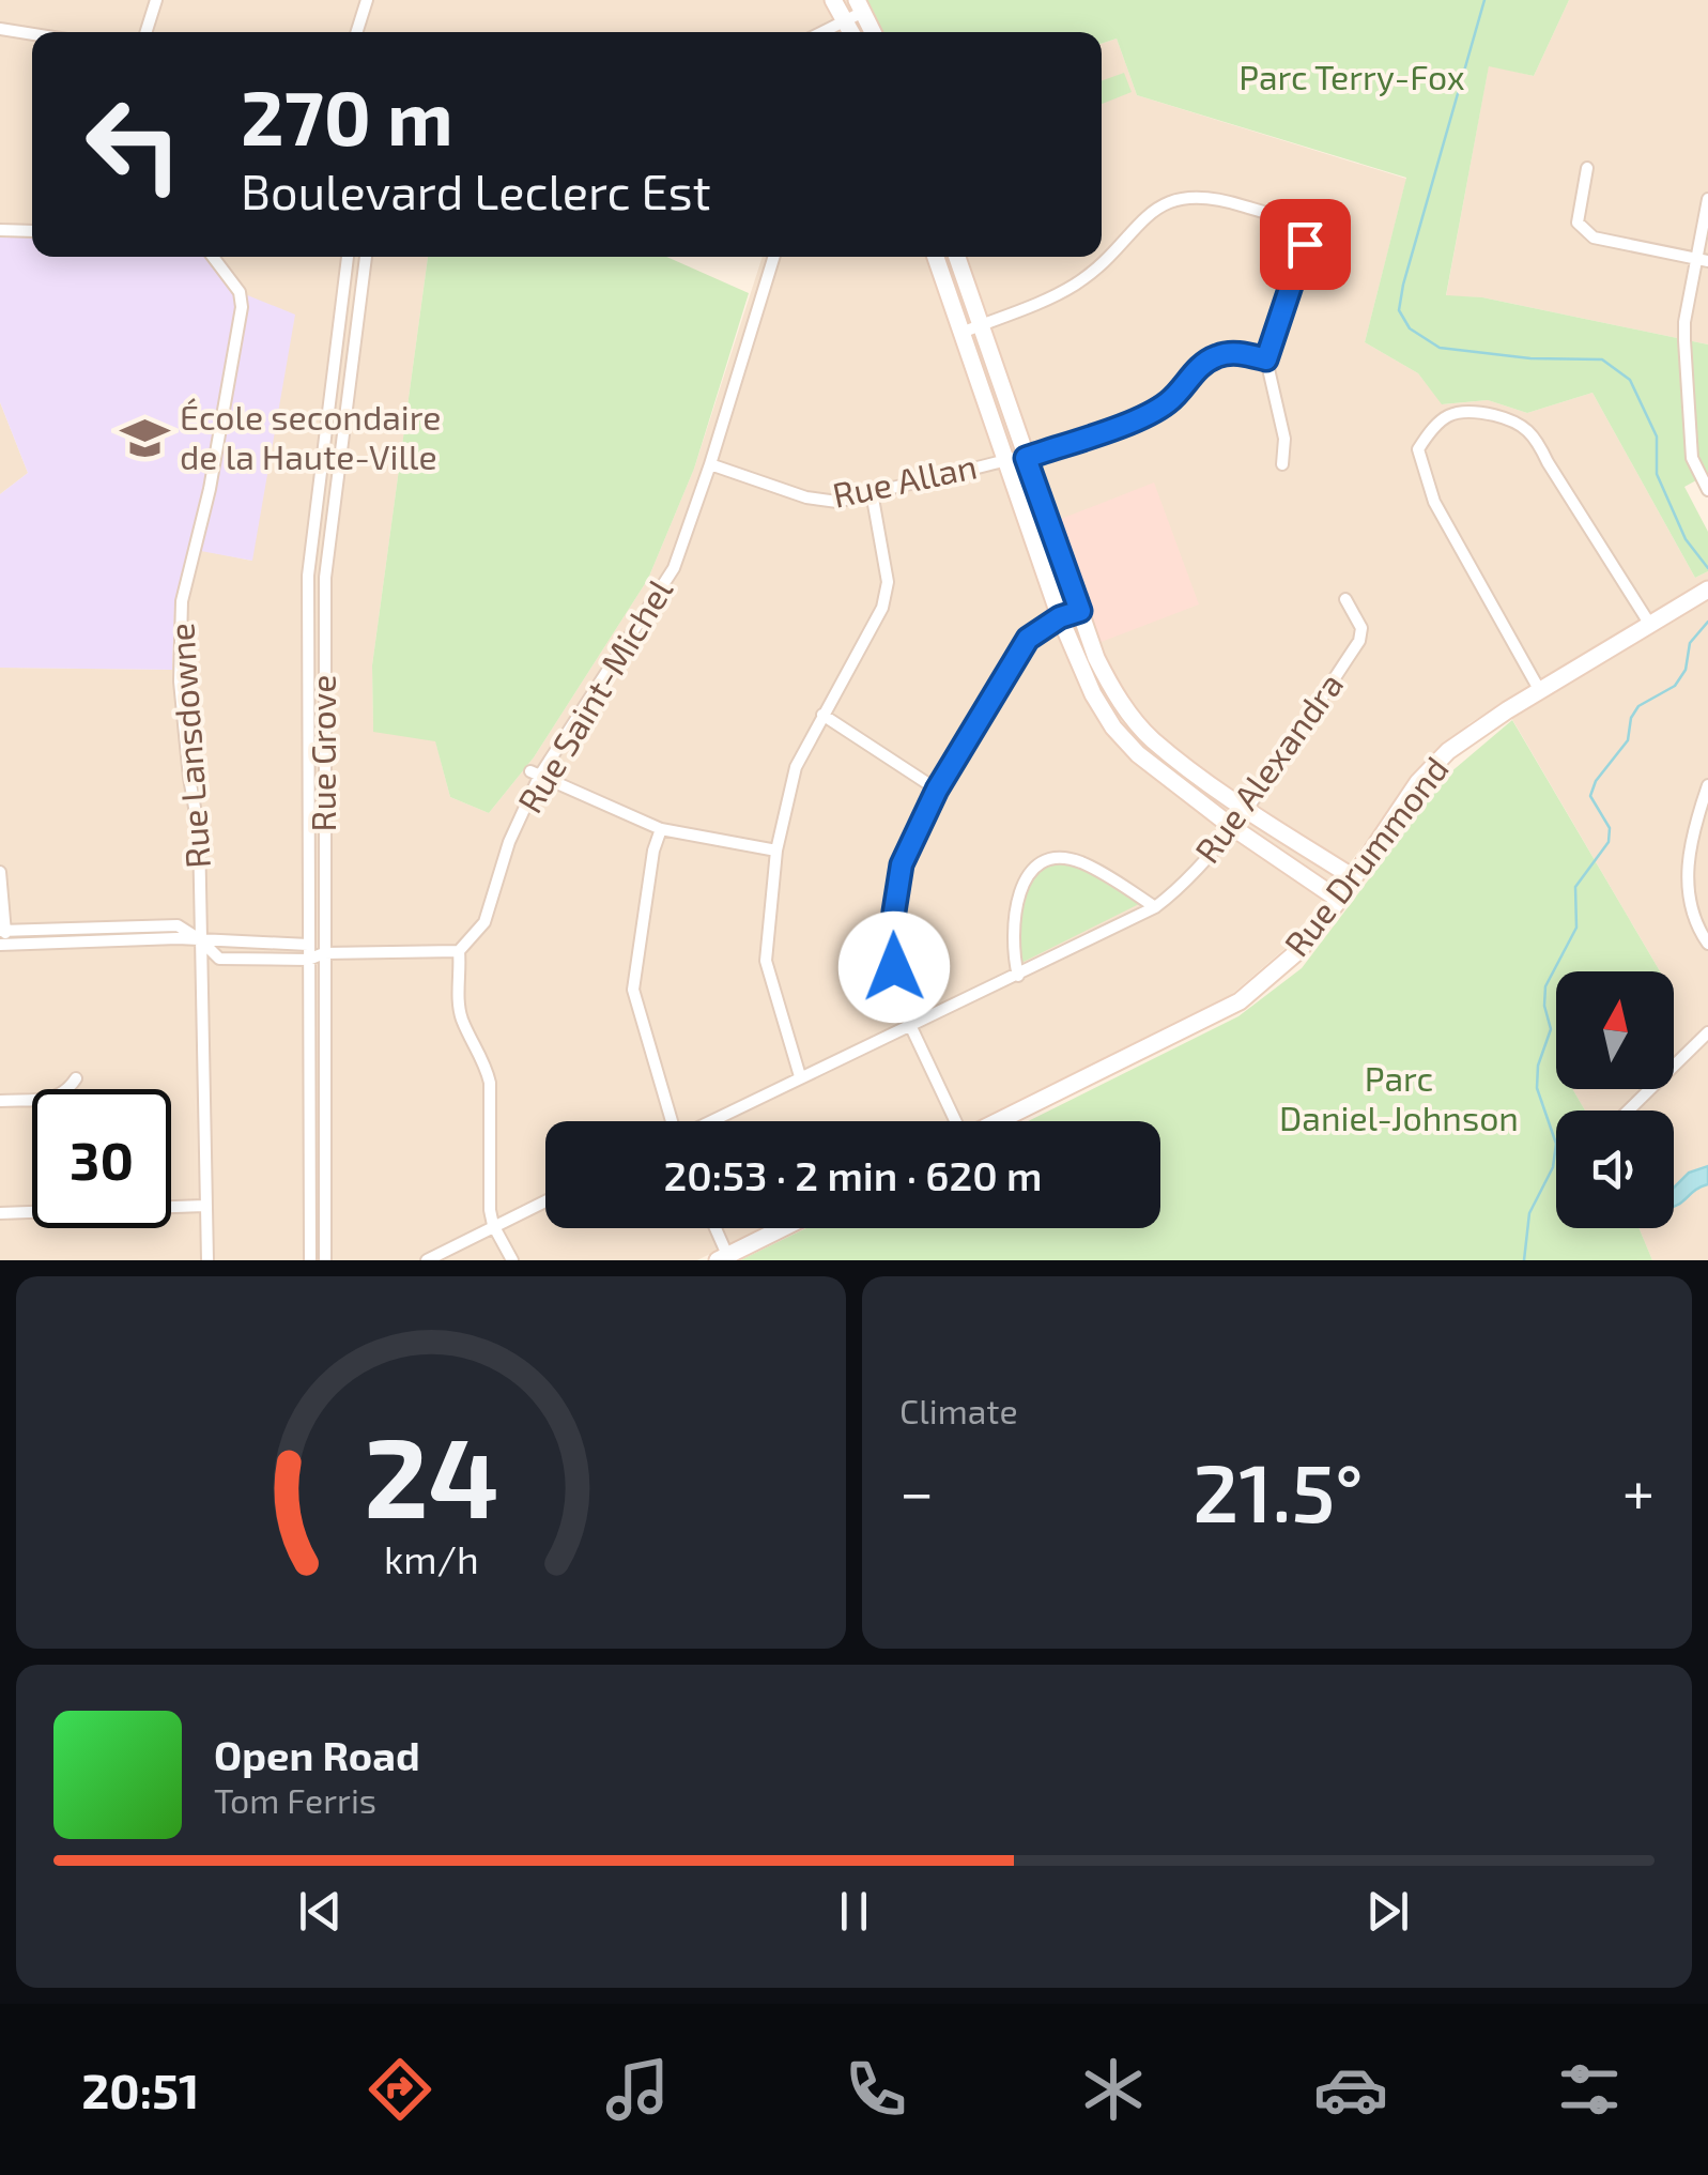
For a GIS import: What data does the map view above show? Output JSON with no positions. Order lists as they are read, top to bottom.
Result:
{
  "streets": {
    "street": [
      "Rue Allan",
      "Rue Saint-Michel",
      "Rue Lansdowne",
      "Rue Grove",
      "Rue Alexandra",
      "Rue Drummond"
    ]
  },
  "crossings": [
    ["Rue Allan", "Rue Saint-Michel"]
  ],
  "parks": ["Parc Terry-Fox", "Parc Daniel-Johnson"],
  "places": {
    "school or university": ["École secondaire de la Haute-Ville"]
  },
  "north": "top",
  "page": {
    "turn": ["270 m", "Boulevard Leclerc Est"],
    "limit": "30",
    "trip": "20:53 · 2 min · 620 m",
    "tile": "Climate",
    "heat": ["−", "21.5°", "+"],
    "song": ["Open Road", "Tom Ferris"],
    "tabs": "20:51",
    "gauge": ["24", "km/h"]
  }
}
